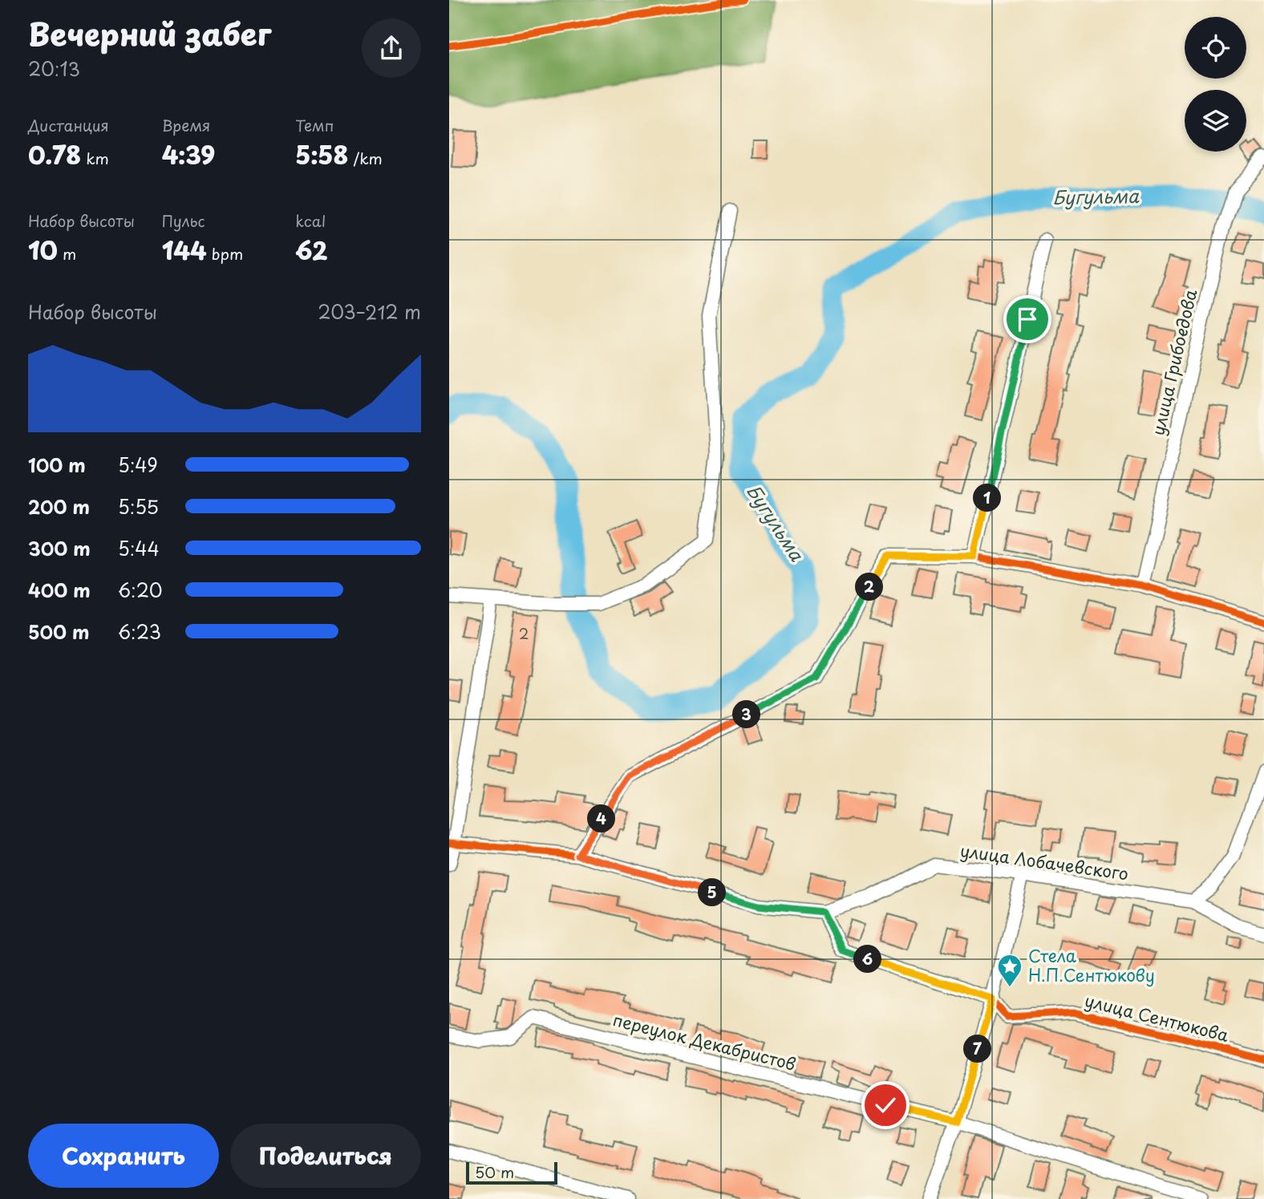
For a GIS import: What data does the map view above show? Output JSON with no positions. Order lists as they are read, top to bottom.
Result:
{
  "streets": {
    "street": [
      "улица Грибоедова",
      "улица Лобачевского",
      "улица Сентюкова",
      "переулок Декабристов"
    ]
  },
  "crossings": [
    ["улица Лобачевского", "улица Сентюкова"]
  ],
  "water": ["Бугульма"],
  "places": {
    "place": ["Стела Н.П.Сентюкову"]
  },
  "house_numbers": ["2"],
  "scale_bar": "50 m",
  "page": {
    "heading": ["Вечерний забег", "20:13"],
    "stats": [
      ["Дистанция", "0.78 km"],
      ["Время", "4:39"],
      ["Темп", "5:58 /km"],
      ["Набор высоты", "10 m"],
      ["Пульс", "144 bpm"],
      ["kcal", "62"]
    ],
    "chart": ["Набор высоты", "203–212 m"],
    "list": [
      {
        "name": "100 m",
        "note": "5:49"
      },
      {
        "name": "200 m",
        "note": "5:55"
      },
      {
        "name": "300 m",
        "note": "5:44"
      },
      {
        "name": "400 m",
        "note": "6:20"
      },
      {
        "name": "500 m",
        "note": "6:23"
      }
    ],
    "pins": [
      "1",
      "2",
      "3",
      "4",
      "5",
      "6",
      "7"
    ],
    "buttons": ["Сохранить", "Поделиться"],
    "scale": "50 m"
  }
}
